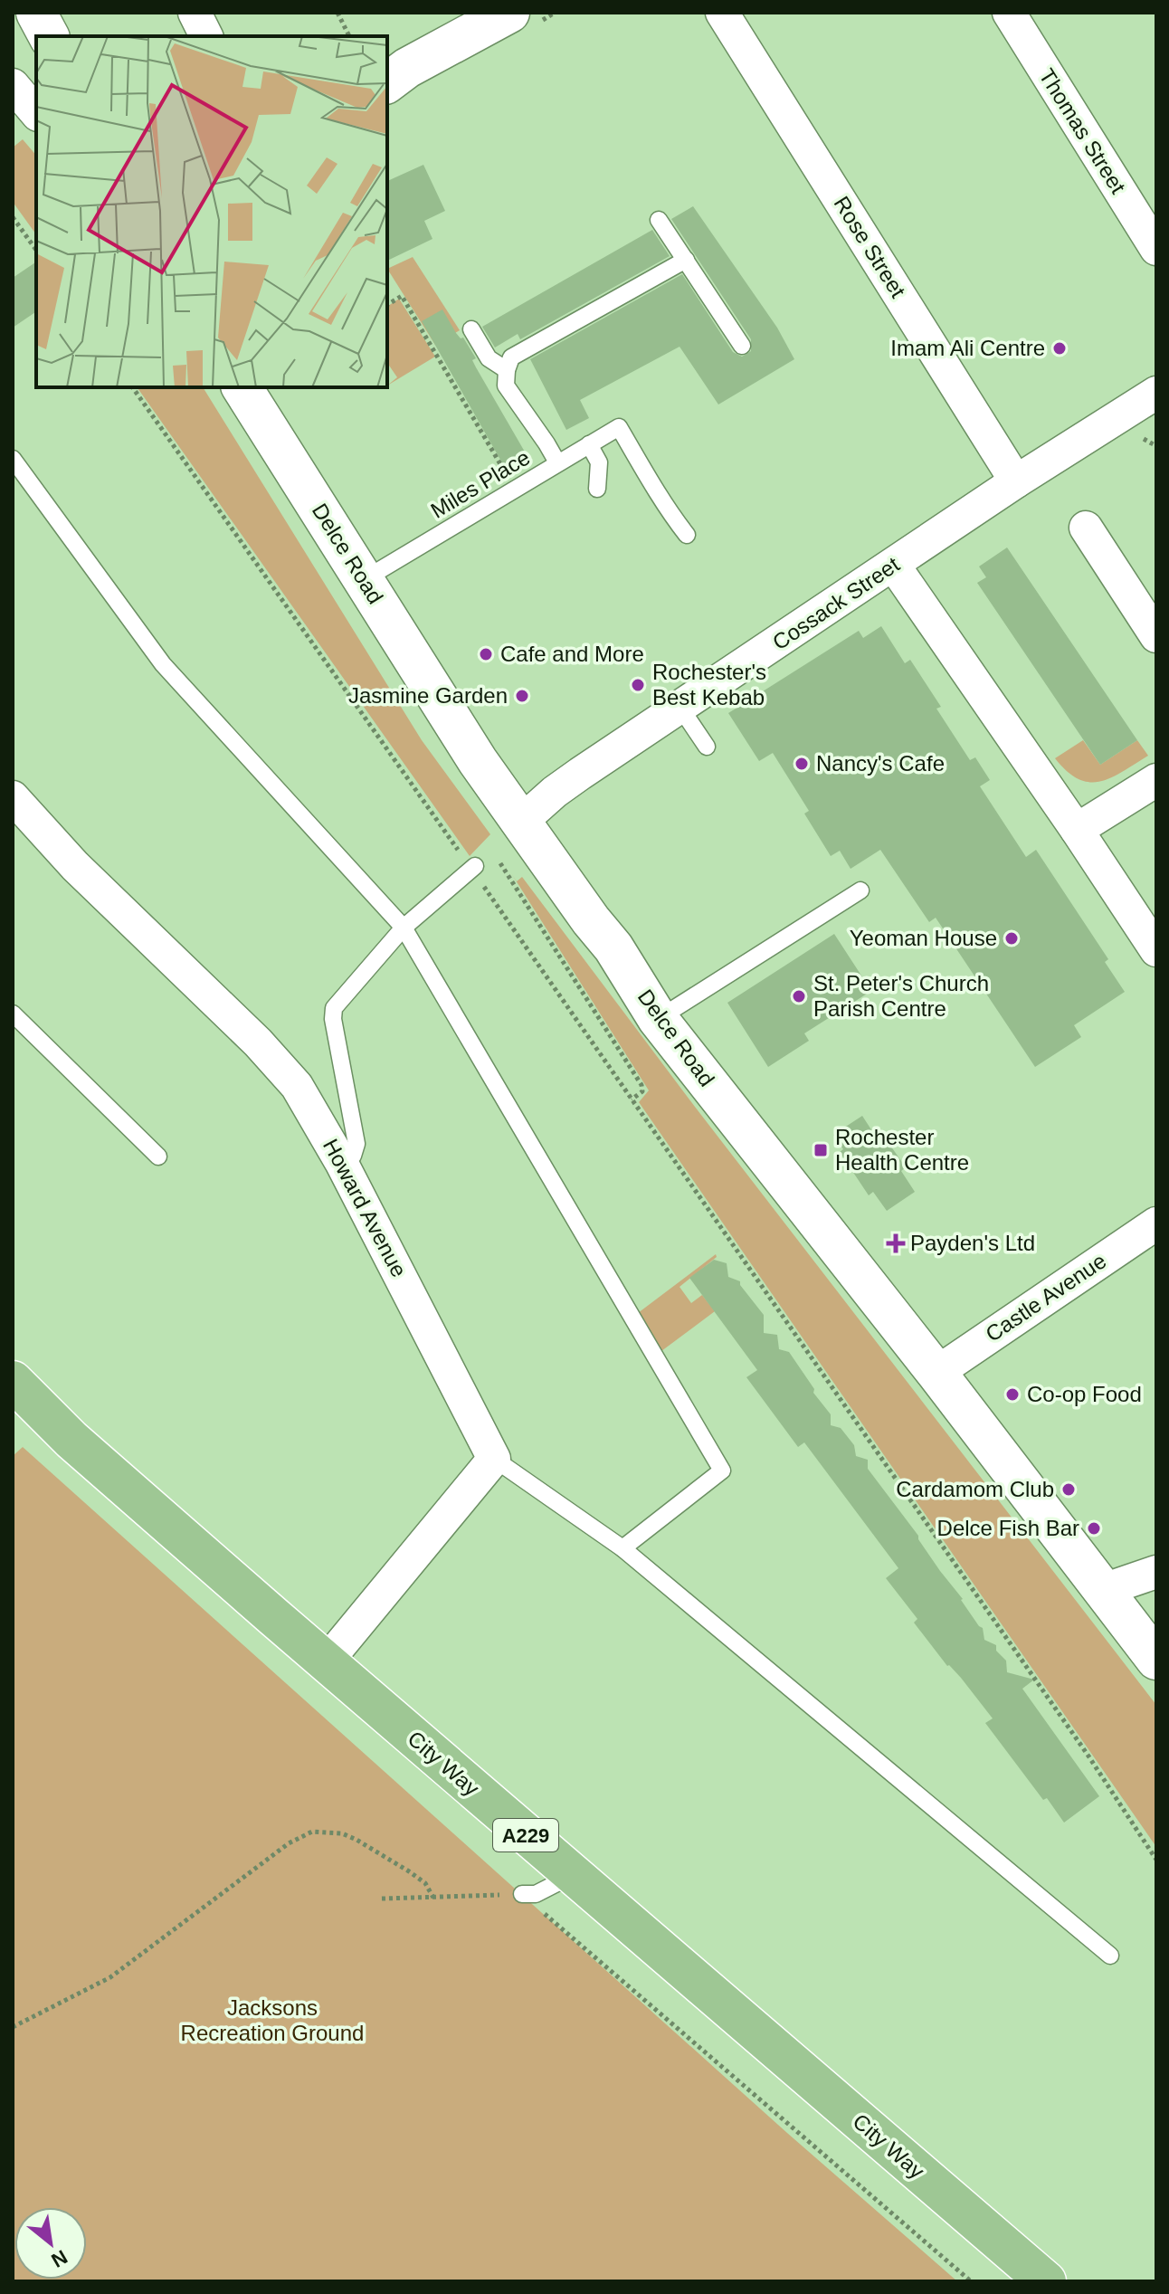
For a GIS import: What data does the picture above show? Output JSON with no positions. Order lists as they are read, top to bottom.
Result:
{
  "streets": {
    "main road": ["City Way", "A229"],
    "street": [
      "Thomas Street",
      "Rose Street",
      "Delce Road",
      "Cossack Street",
      "Howard Avenue",
      "Castle Avenue"
    ],
    "lane": ["Miles Place"]
  },
  "crossings": [
    ["Rose Street", "Cossack Street"],
    ["Miles Place", "Delce Road"],
    ["Delce Road", "Cossack Street"],
    ["Delce Road", "Castle Avenue"]
  ],
  "parks": ["Jacksons Recreation Ground"],
  "places": {
    "other": [
      "Imam Ali Centre",
      "Cafe and More",
      "Rochester's Best Kebab",
      "Jasmine Garden",
      "Nancy's Cafe",
      "Yeoman House",
      "St. Peter's Church Parish Centre",
      "Co-op Food",
      "Cardamom Club",
      "Delce Fish Bar"
    ],
    "transit": ["Rochester Health Centre"],
    "health": ["Payden's Ltd"]
  },
  "north": "bottom right"
}
